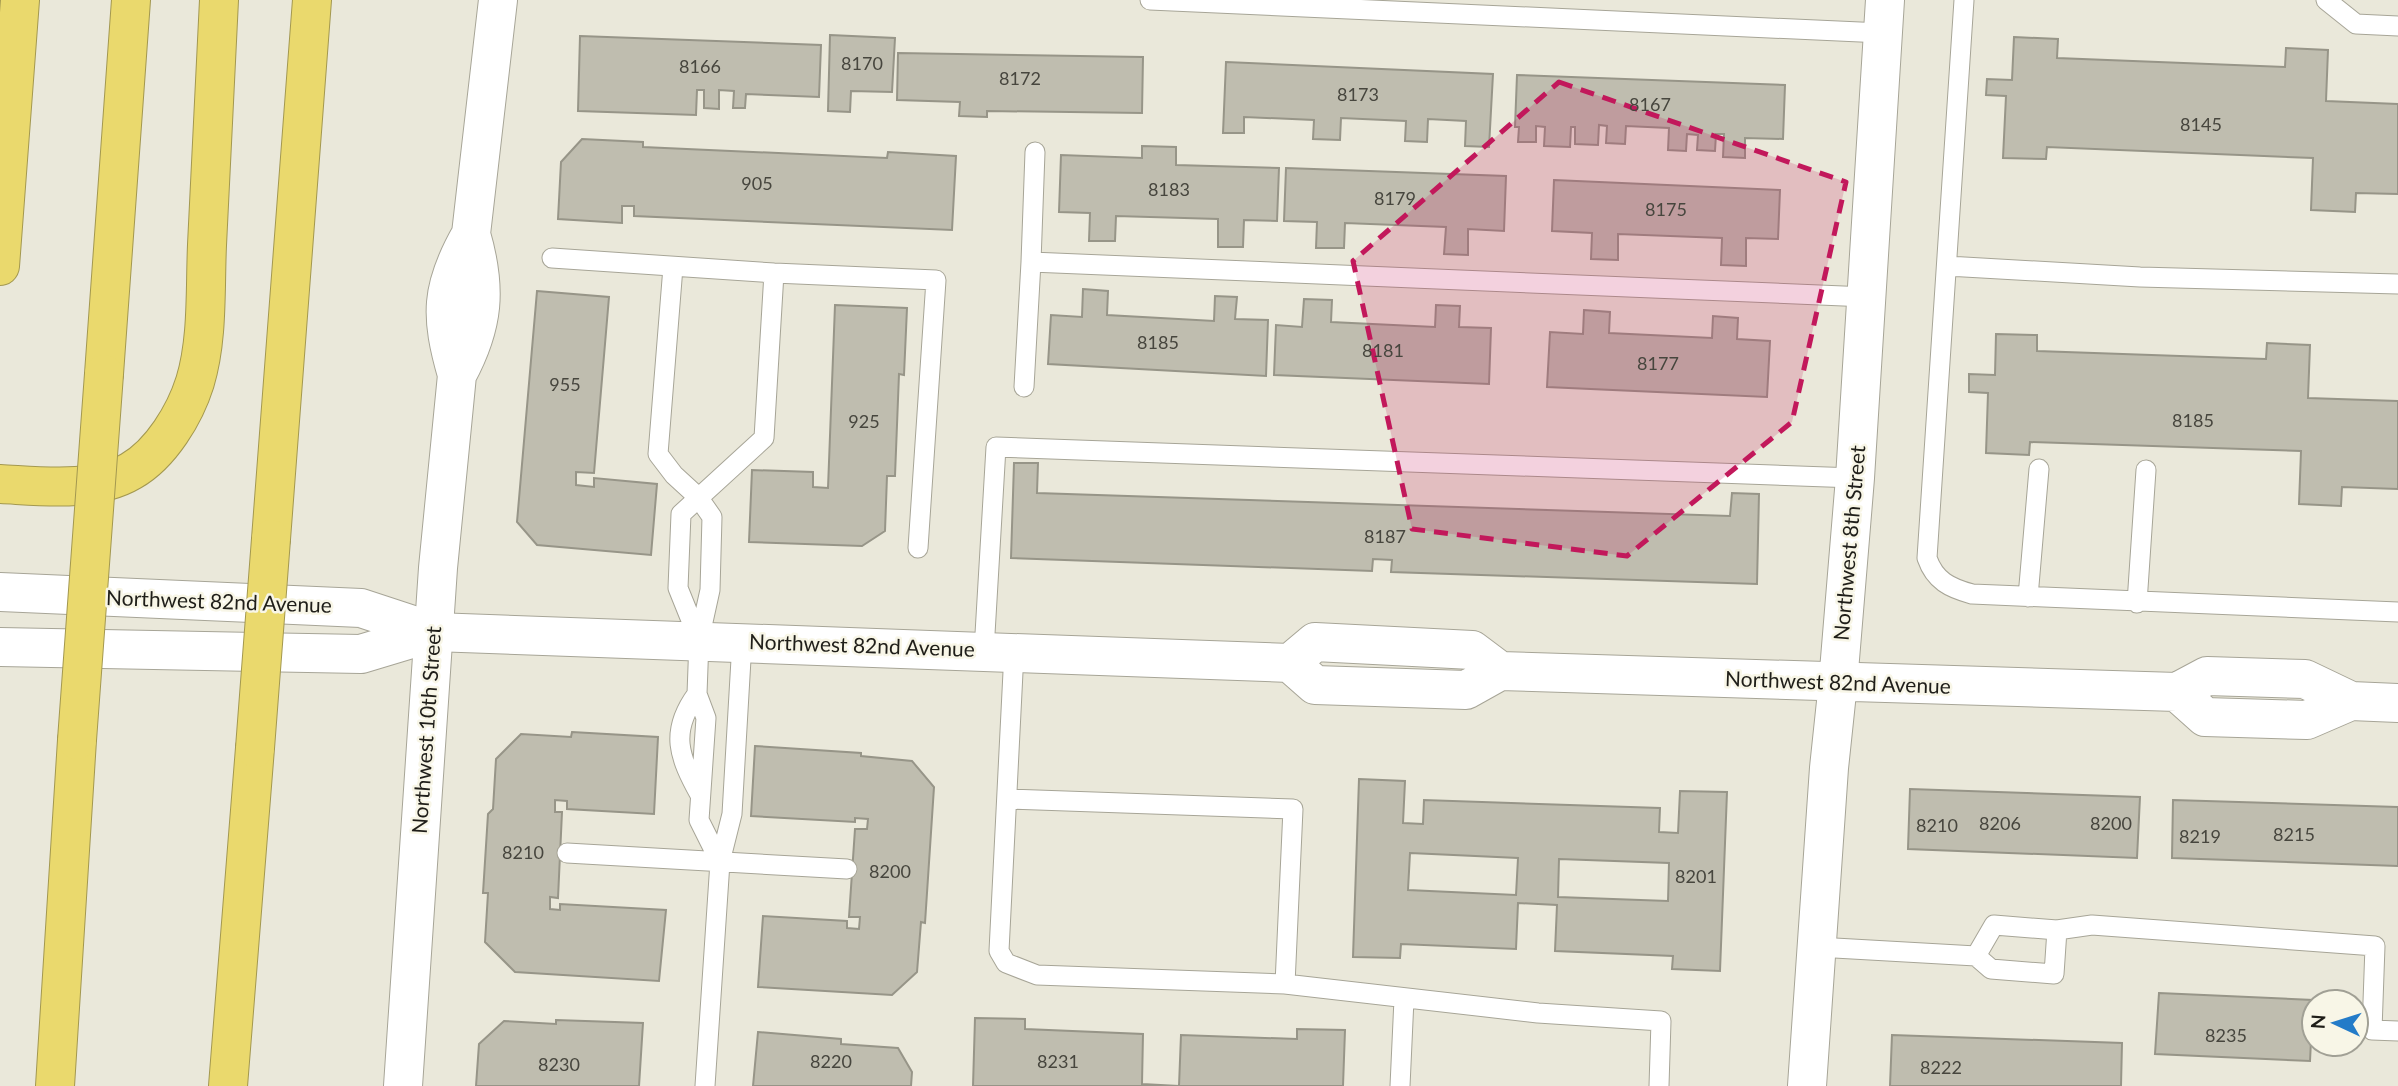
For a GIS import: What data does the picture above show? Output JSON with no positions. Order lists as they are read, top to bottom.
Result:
{
  "streets": {
    "street": ["Northwest 8th Street", "Northwest 82nd Avenue", "Northwest 10th Street"]
  },
  "crossings": [
    ["Northwest 8th Street", "Northwest 82nd Avenue"],
    ["Northwest 82nd Avenue", "Northwest 10th Street"]
  ],
  "house_numbers": [
    "8170",
    "8166",
    "8172",
    "8173",
    "8167",
    "8145",
    "905",
    "8183",
    "8179",
    "8175",
    "8185",
    "8181",
    "8177",
    "955",
    "8185",
    "925",
    "8187",
    "8206",
    "8200",
    "8210",
    "8215",
    "8219",
    "8210",
    "8200",
    "8201",
    "8235",
    "8220",
    "8231",
    "8230",
    "8222"
  ],
  "north": "left"
}
